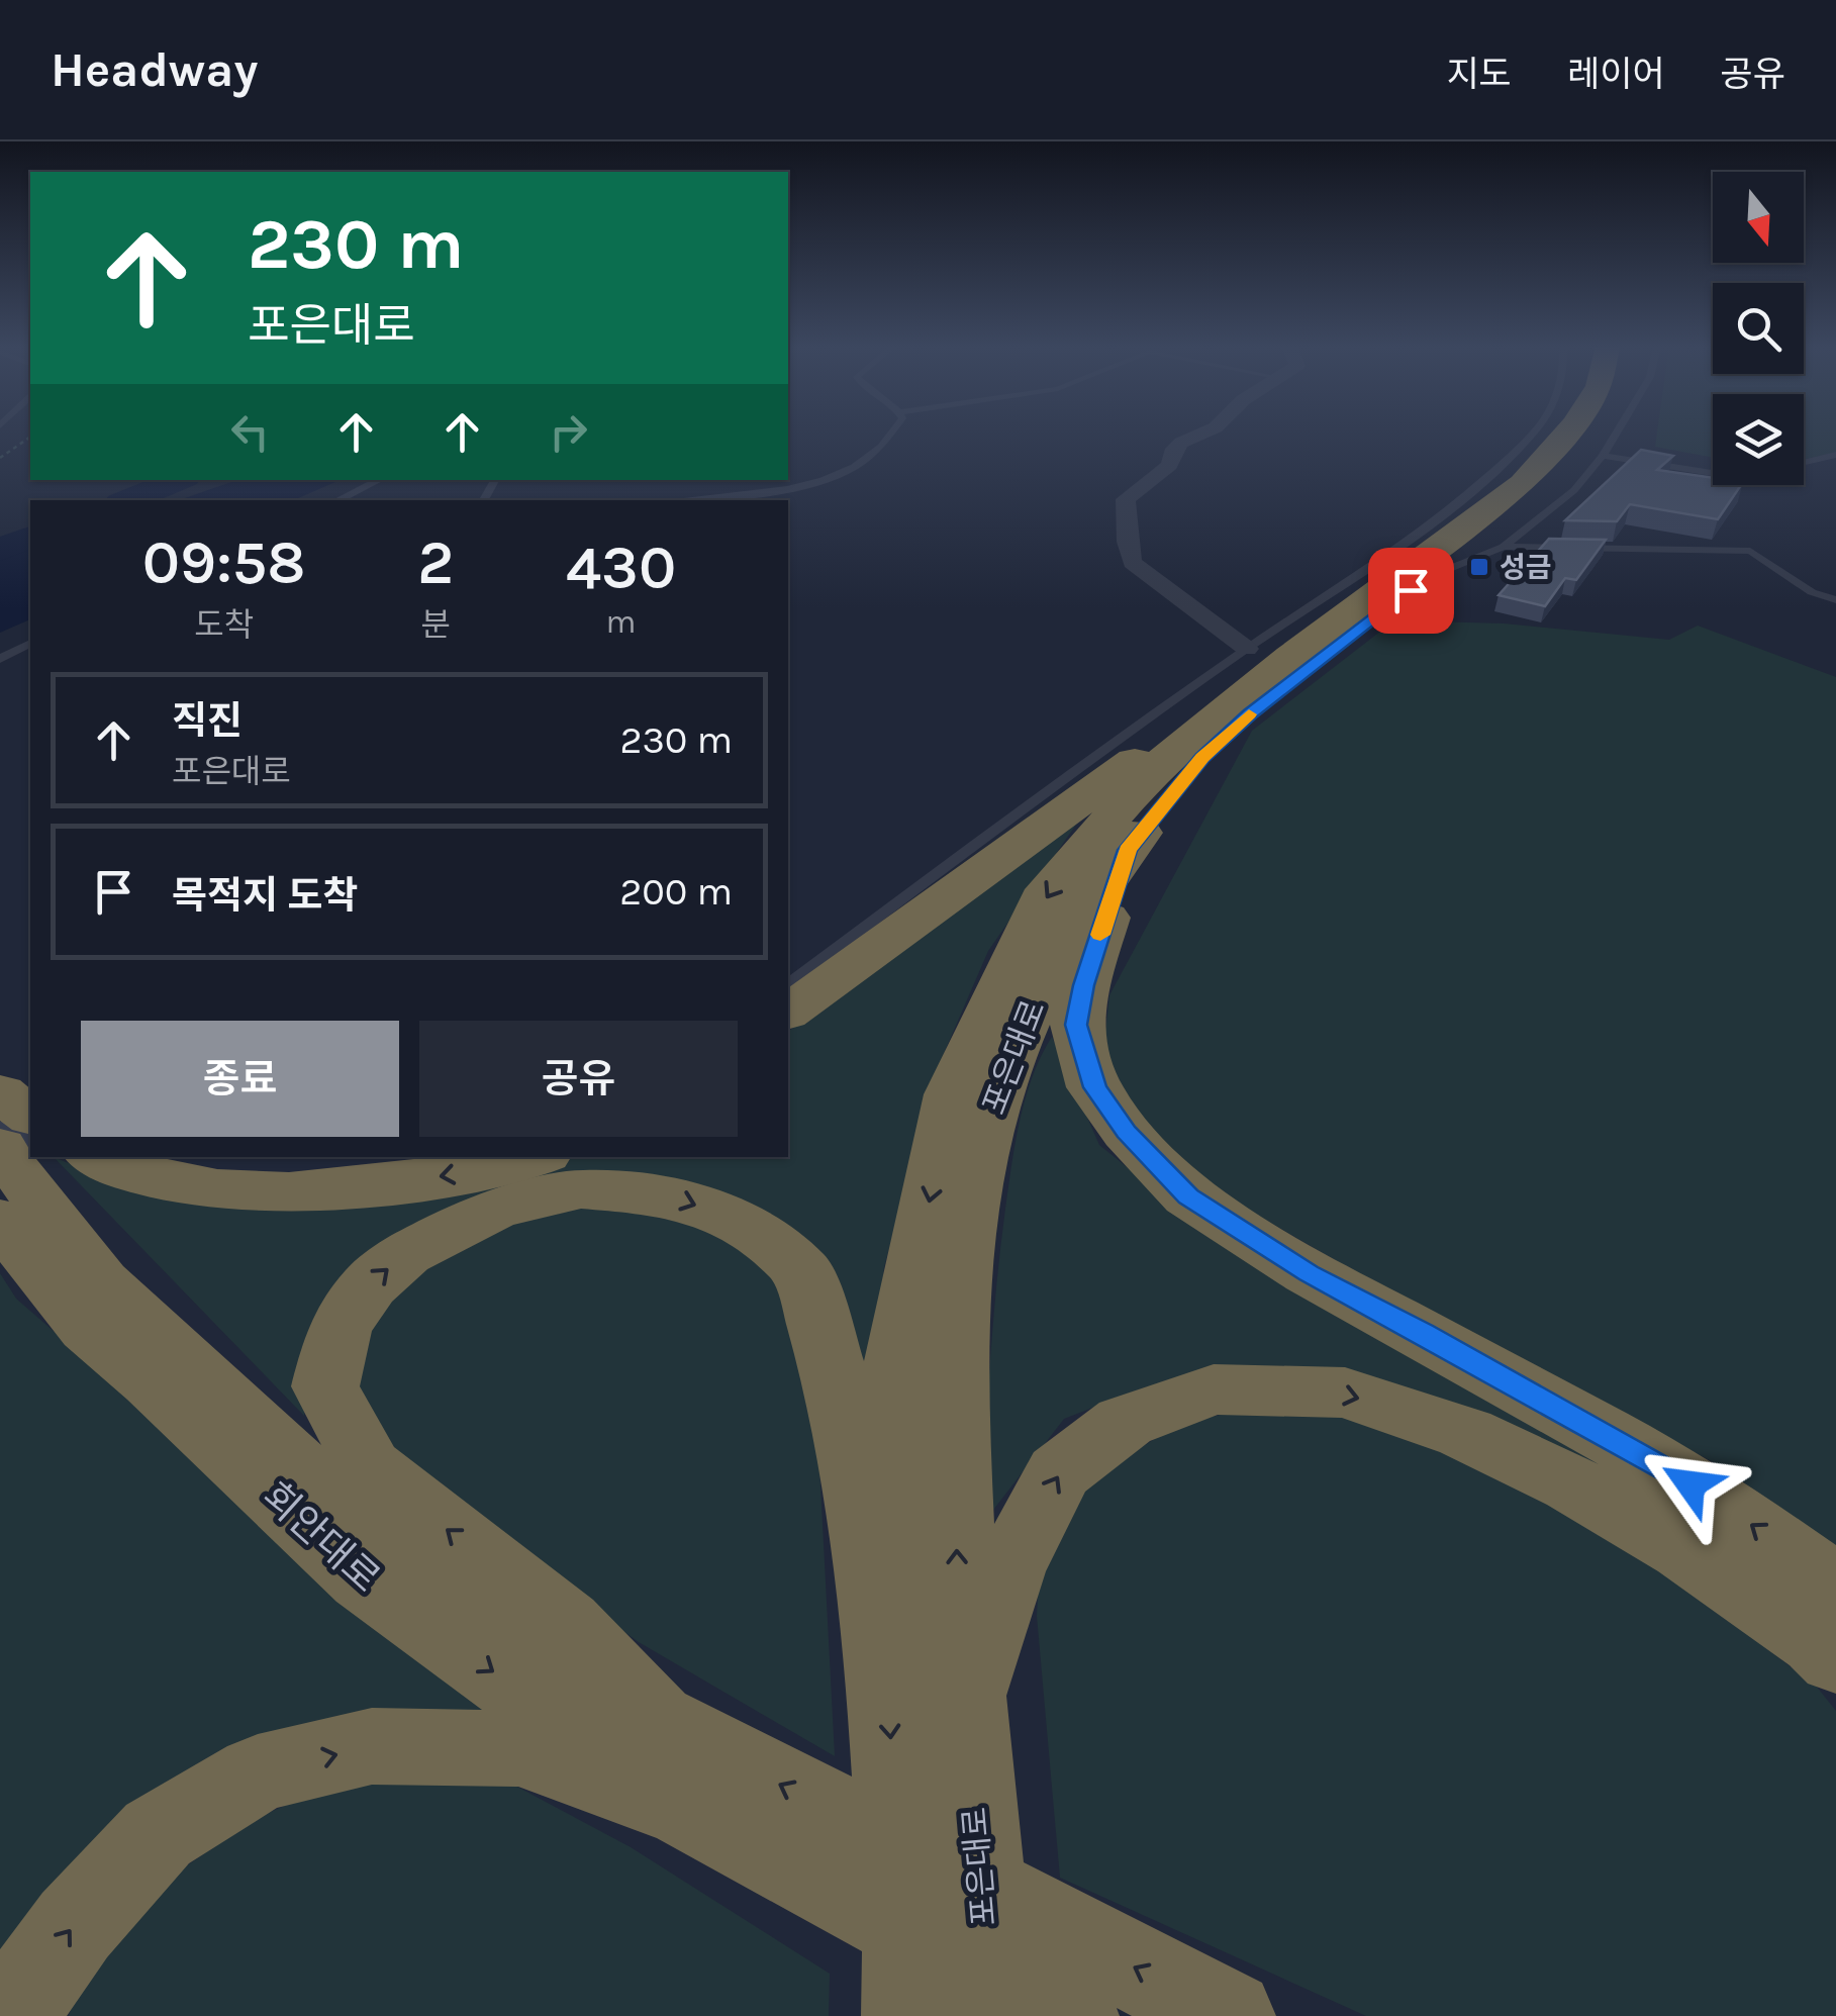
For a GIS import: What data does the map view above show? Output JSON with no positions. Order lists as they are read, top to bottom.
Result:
{
  "streets": {
    "highway": ["포은대로", "회안대로"]
  },
  "places": {
    "transit": ["성금"]
  },
  "north": "bottom",
  "page": {
    "header": "Headway",
    "nav": ["지도", "레이어", "공유"],
    "turn": ["230 m", "포은대로"],
    "eta": [
      "09:58",
      "도착",
      "2",
      "분",
      "430",
      "m"
    ],
    "list": [
      {
        "name": "직진",
        "note": "포은대로",
        "value": "230 m"
      },
      {
        "name": "목적지 도착",
        "value": "200 m"
      }
    ],
    "buttons": ["종료", "공유"]
  }
}
